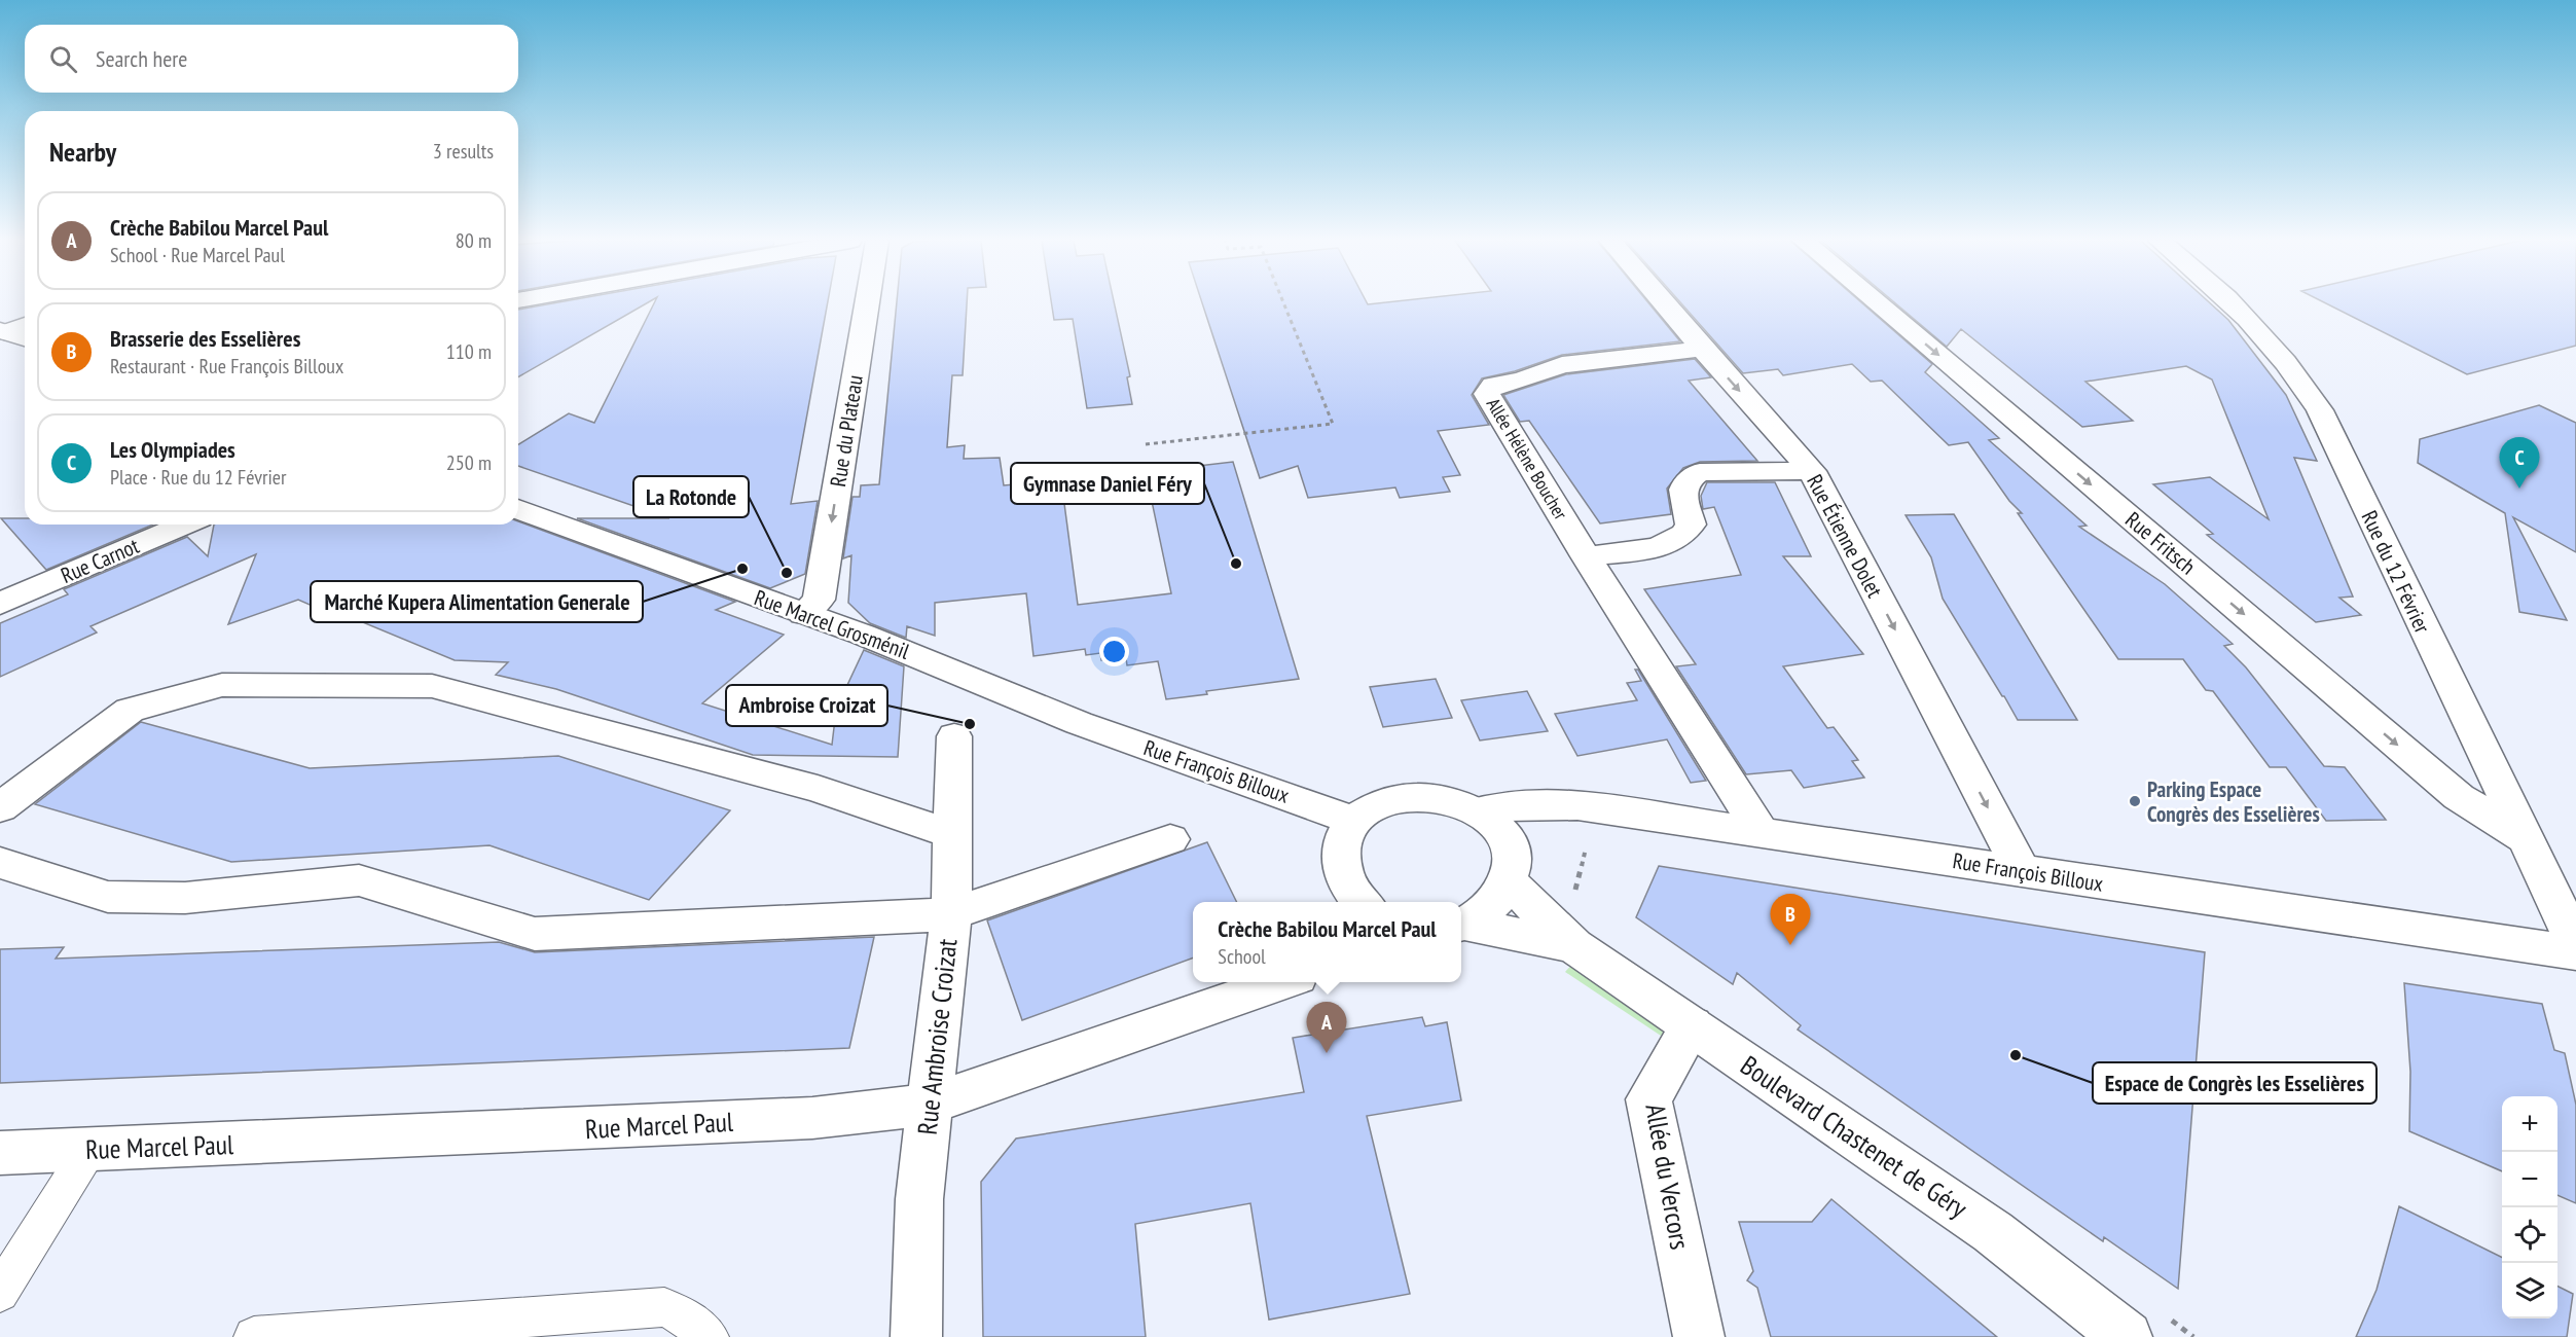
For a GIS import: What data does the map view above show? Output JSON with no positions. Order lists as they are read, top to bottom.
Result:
{
  "streets": {
    "street": [
      "Rue du Plateau",
      "Allée Hélène Boucher",
      "Rue Étienne Dolet",
      "Rue Fritsch",
      "Rue Carnot",
      "Rue du 12 Février",
      "Rue Marcel Grosménil",
      "Rue François Billoux",
      "Rue Ambroise Croizat",
      "Rue Marcel Paul",
      "Boulevard Chastenet de Géry",
      "Allée du Vercors"
    ]
  },
  "crossings": [
    ["Rue du Plateau", "Rue Marcel Grosménil"],
    ["Allée Hélène Boucher", "Rue Étienne Dolet"],
    ["Allée Hélène Boucher", "Rue François Billoux"],
    ["Rue Étienne Dolet", "Rue François Billoux"],
    ["Rue Fritsch", "Rue du 12 Février"],
    ["Rue Marcel Grosménil", "Rue François Billoux"],
    ["Rue Ambroise Croizat", "Rue Marcel Paul"],
    ["Boulevard Chastenet de Géry", "Allée du Vercors"]
  ],
  "one_way": ["Rue du Plateau", "Rue Étienne Dolet", "Rue Fritsch"],
  "places": [
    "Gymnase Daniel Féry",
    "Marché Kupera Alimentation Generale",
    "La Rotonde",
    "Ambroise Croizat",
    "Parking Espace Congrès des Esselières",
    "Espace de Congrès les Esselières"
  ],
  "page": {
    "search": "Search here",
    "heading": ["Nearby", "3 results"],
    "list": [
      {
        "mark": "A",
        "name": "Crèche Babilou Marcel Paul",
        "note": "School · Rue Marcel Paul",
        "value": "80 m"
      },
      {
        "mark": "B",
        "name": "Brasserie des Esselières",
        "note": "Restaurant · Rue François Billoux",
        "value": "110 m"
      },
      {
        "mark": "C",
        "name": "Les Olympiades",
        "note": "Place · Rue du 12 Février",
        "value": "250 m"
      }
    ],
    "pins": ["C", "B", "A"],
    "popup": ["Crèche Babilou Marcel Paul", "School"],
    "map_buttons": ["+", "−"]
  }
}
